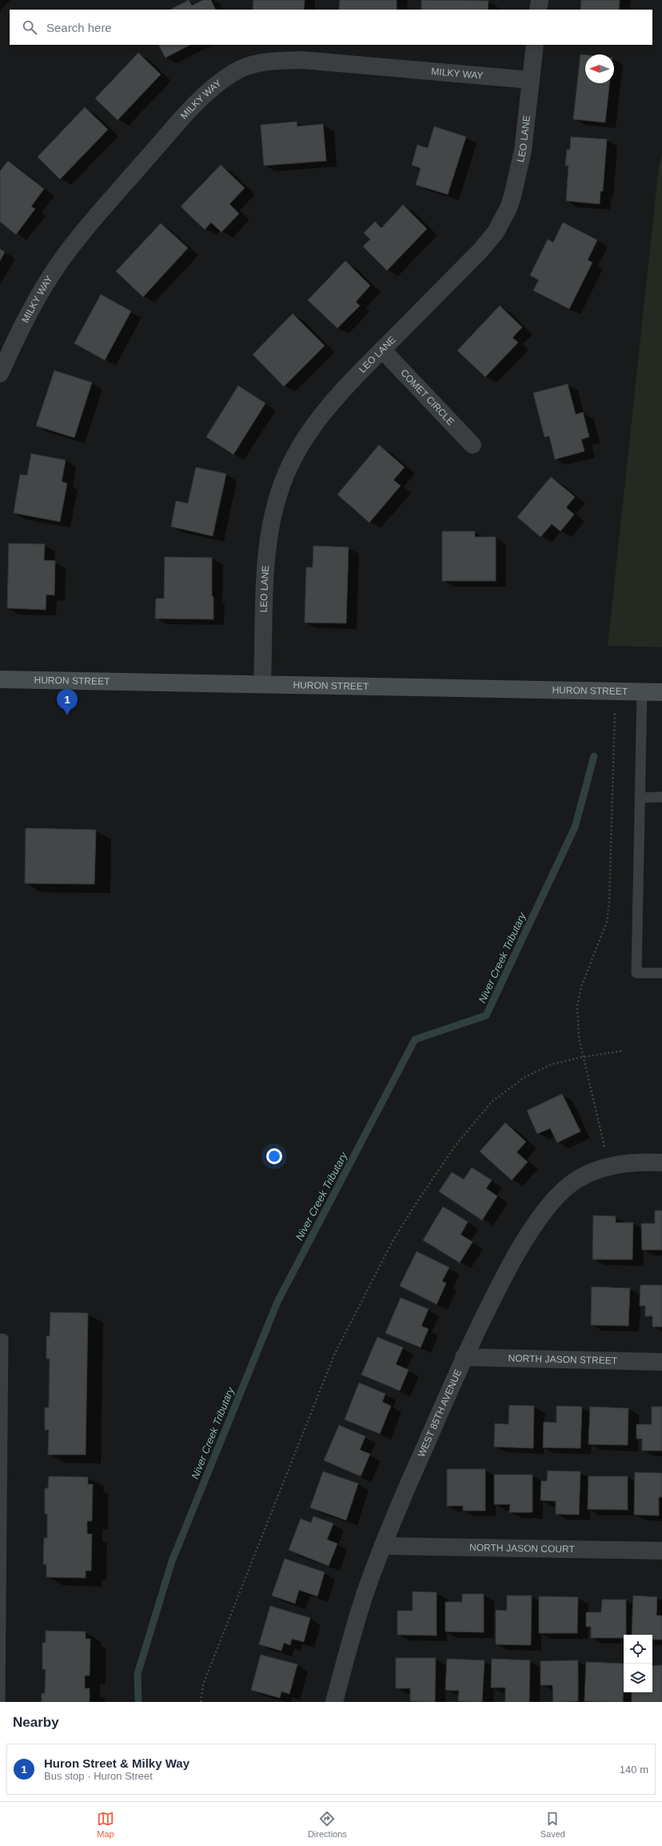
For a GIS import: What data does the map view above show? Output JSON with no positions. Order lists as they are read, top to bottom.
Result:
{
  "streets": {
    "main road": ["HURON STREET"],
    "street": [
      "MILKY WAY",
      "LEO LANE",
      "COMET CIRCLE",
      "NORTH JASON STREET",
      "WEST 85TH AVENUE",
      "NORTH JASON COURT"
    ]
  },
  "crossings": [
    ["MILKY WAY", "LEO LANE"],
    ["LEO LANE", "COMET CIRCLE"],
    ["LEO LANE", "HURON STREET"],
    ["NORTH JASON STREET", "WEST 85TH AVENUE"],
    ["WEST 85TH AVENUE", "NORTH JASON COURT"]
  ],
  "water": ["Niver Creek Tributary"],
  "north": "left",
  "page": {
    "search": "Search here",
    "pins": "1",
    "heading": "Nearby",
    "list": [
      {
        "mark": "1",
        "name": "Huron Street & Milky Way",
        "note": "Bus stop · Huron Street",
        "value": "140 m"
      }
    ],
    "nav": ["Map", "Directions", "Saved"]
  }
}
